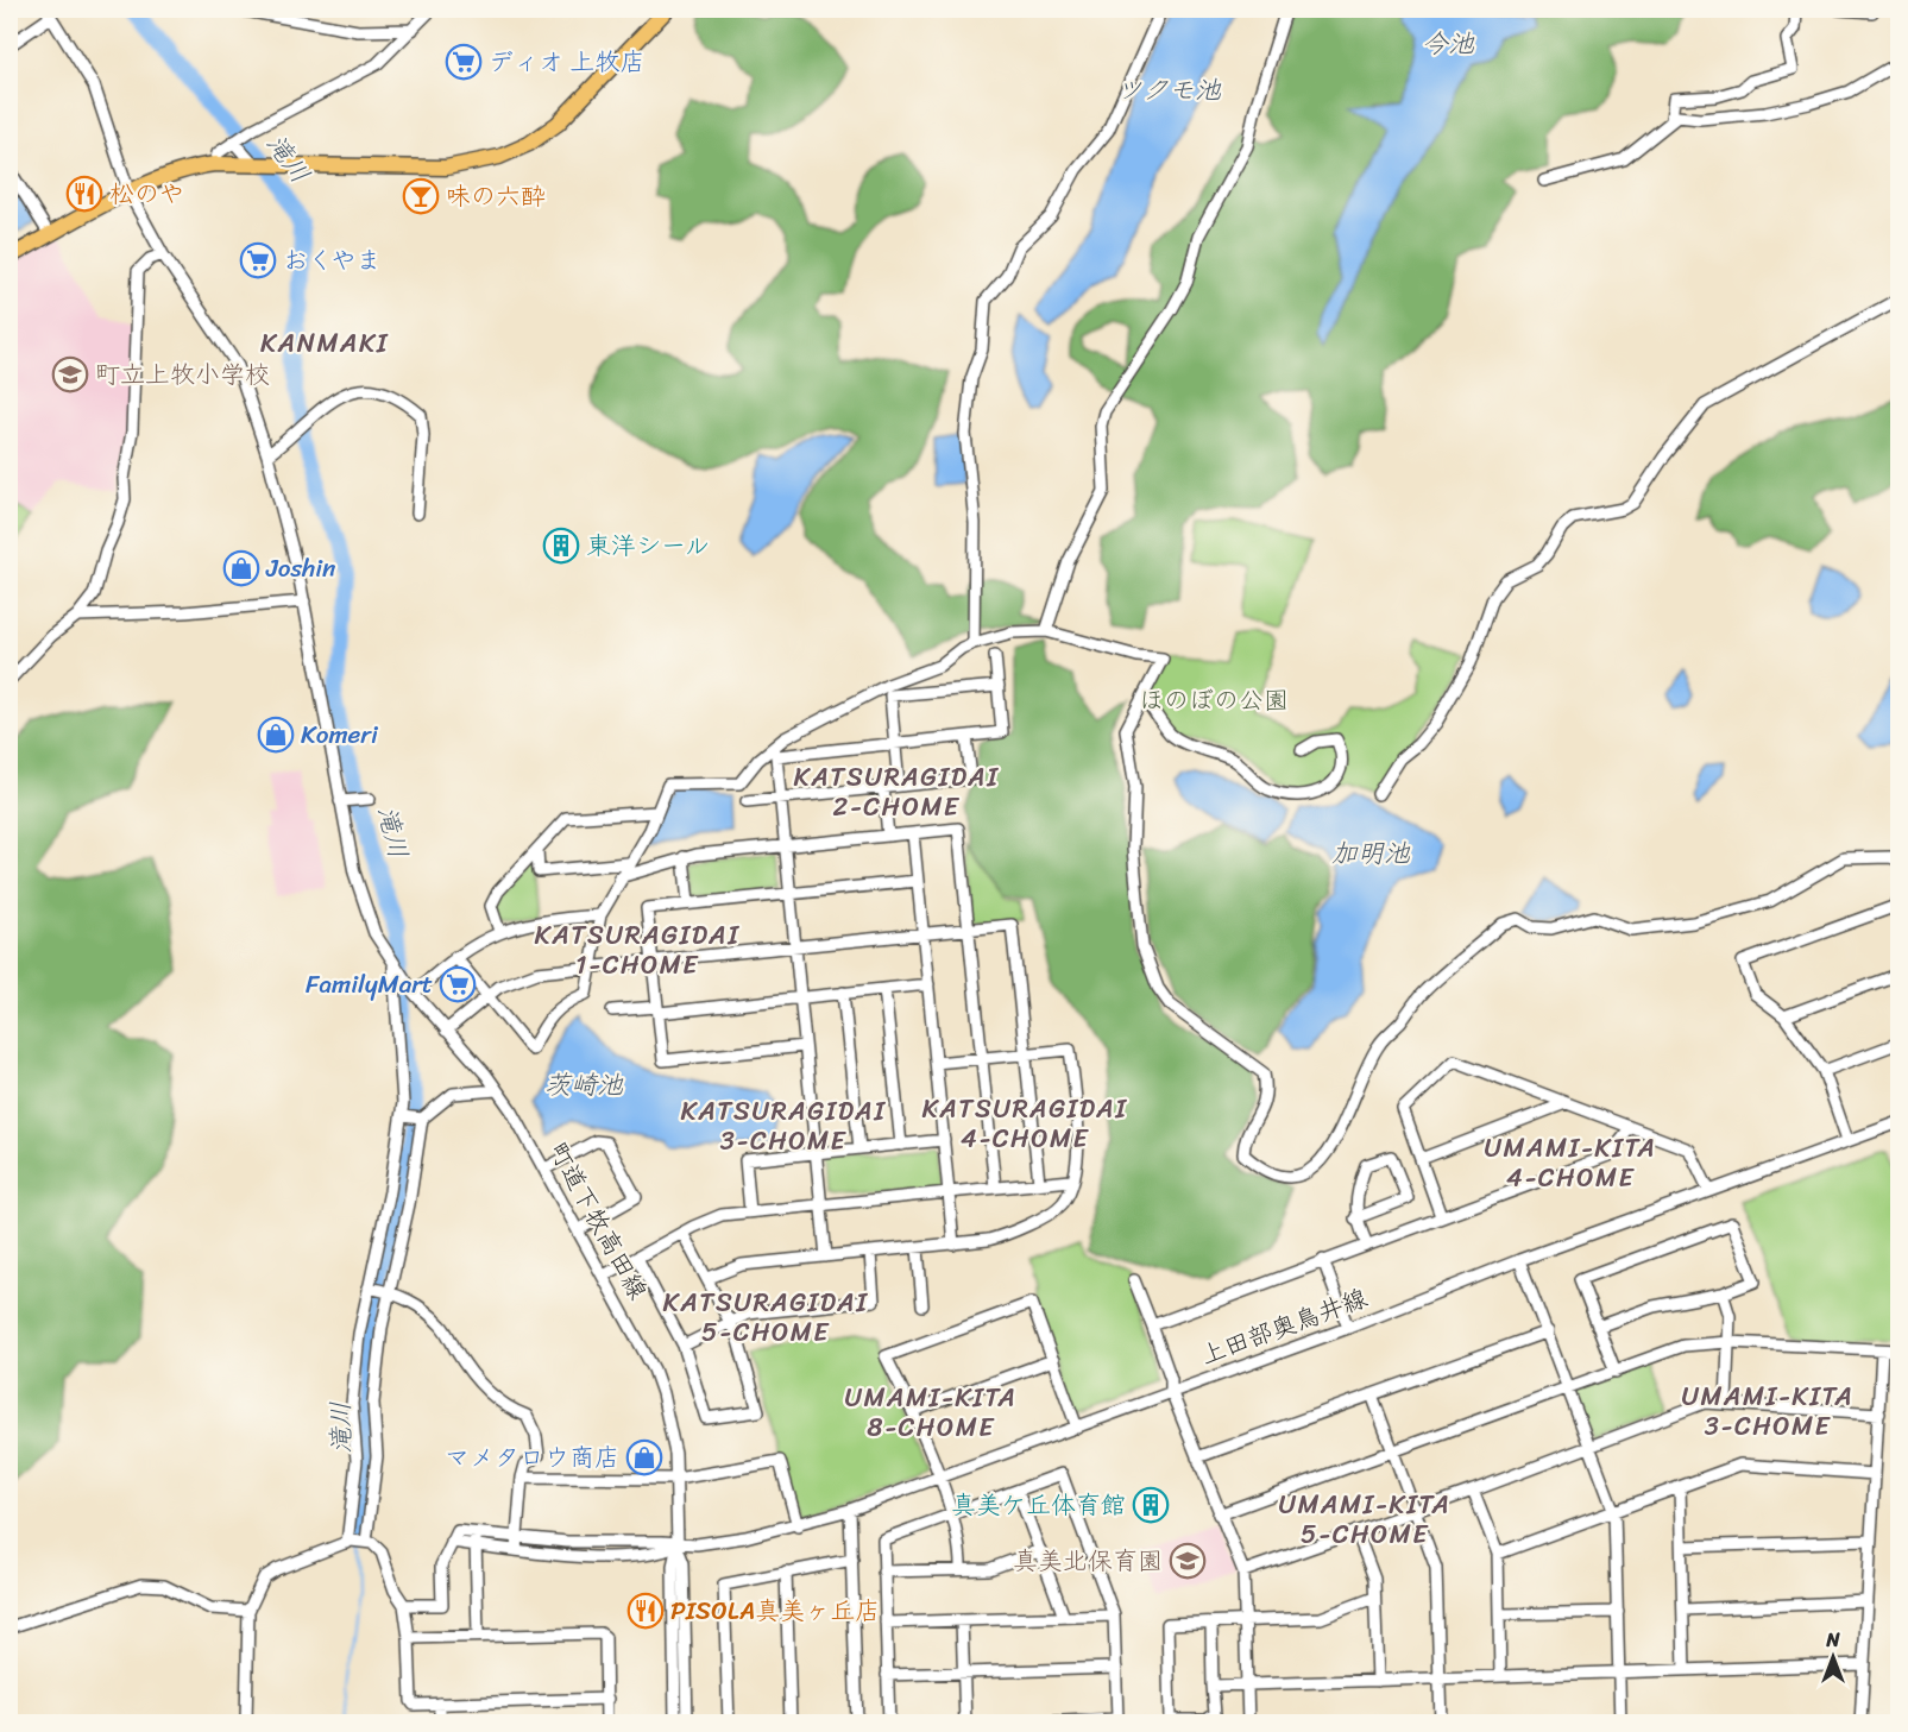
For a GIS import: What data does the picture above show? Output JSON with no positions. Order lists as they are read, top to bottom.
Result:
{
  "streets": {
    "street": ["町道下牧高田線", "上田部奥鳥井線"]
  },
  "crossings": [
    ["町道下牧高田線", "上田部奥鳥井線"]
  ],
  "districts": [
    "KANMAKI",
    "KATSURAGIDAI 2-CHOME",
    "KATSURAGIDAI 1-CHOME",
    "KATSURAGIDAI 4-CHOME",
    "KATSURAGIDAI 3-CHOME",
    "UMAMI-KITA 4-CHOME",
    "KATSURAGIDAI 5-CHOME",
    "UMAMI-KITA 3-CHOME",
    "UMAMI-KITA 8-CHOME",
    "UMAMI-KITA 5-CHOME"
  ],
  "water": [
    "今池",
    "ツクモ池",
    "滝川",
    "加明池",
    "茨崎池"
  ],
  "parks": ["ほのぼの公園"],
  "places": {
    "supermarket": ["ディオ 上牧店", "おくやま", "FamilyMart"],
    "restaurant": ["松のや", "PISOLA真美ヶ丘店"],
    "bar": ["味の六酔"],
    "school or university": ["町立上牧小学校", "真美北保育園"],
    "building": ["東洋シール", "真美ケ丘体育館"],
    "shop": ["Joshin", "Komeri", "マメタロウ商店"]
  },
  "north": "top"
}
